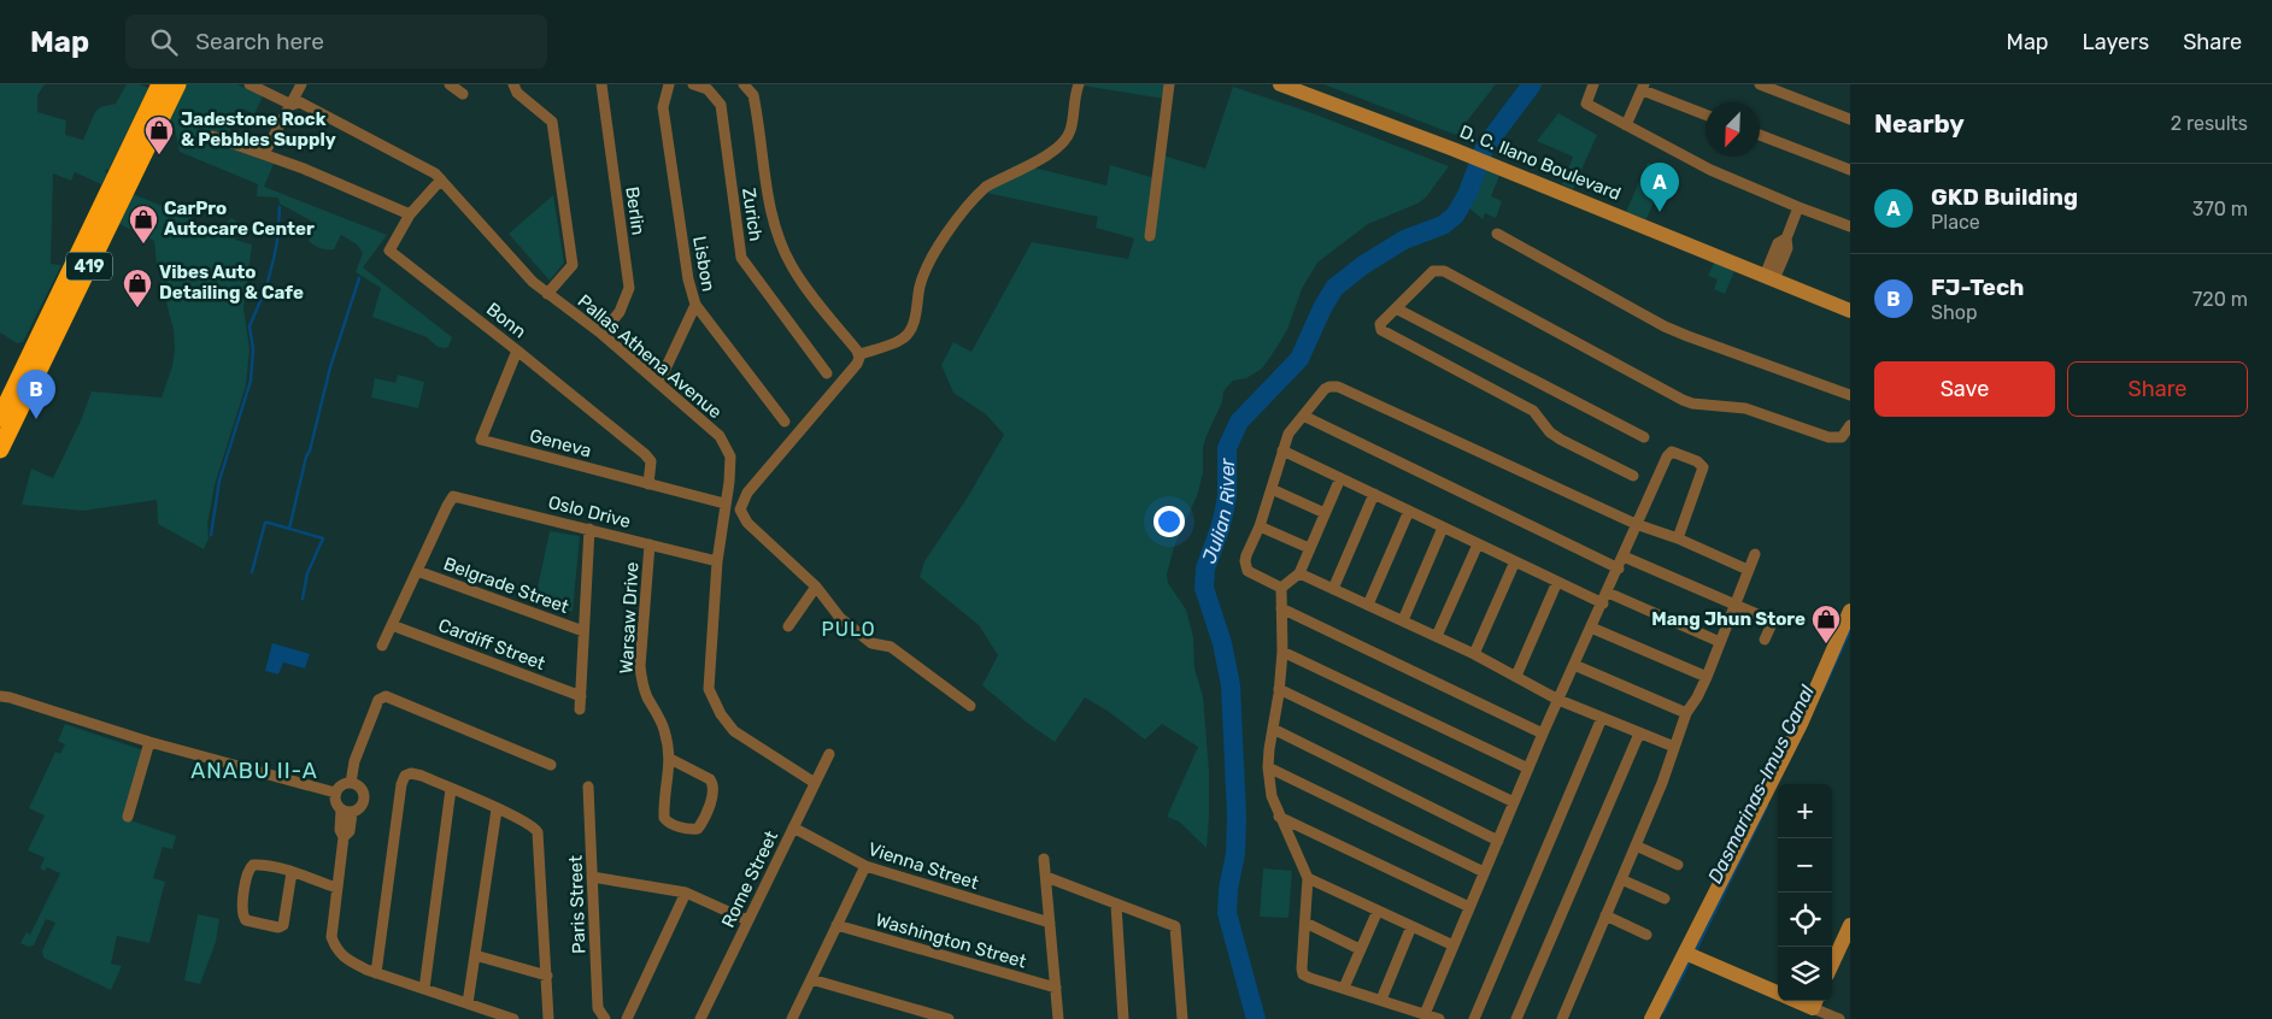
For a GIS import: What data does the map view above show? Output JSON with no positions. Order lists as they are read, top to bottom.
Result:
{
  "streets": {
    "highway": ["419"],
    "street": [
      "D. C. Ilano Boulevard",
      "Berlin",
      "Zurich",
      "Lisbon",
      "Bonn",
      "Pallas Athena Avenue",
      "Geneva",
      "Oslo Drive",
      "Belgrade Street",
      "Warsaw Drive",
      "Cardiff Street",
      "Vienna Street",
      "Rome Street",
      "Paris Street",
      "Washington Street"
    ]
  },
  "crossings": [
    ["Berlin", "Pallas Athena Avenue"],
    ["Bonn", "Pallas Athena Avenue"],
    ["Bonn", "Geneva"],
    ["Pallas Athena Avenue", "Geneva"],
    ["Pallas Athena Avenue", "Oslo Drive"],
    ["Pallas Athena Avenue", "Rome Street"],
    ["Oslo Drive", "Belgrade Street"],
    ["Oslo Drive", "Warsaw Drive"],
    ["Vienna Street", "Rome Street"]
  ],
  "districts": ["PULO", "ANABU II-A"],
  "water": ["Julian River", "Dasmarinas-Imus Canal"],
  "places": {
    "shop": [
      "Jadestone Rock & Pebbles Supply",
      "CarPro Autocare Center",
      "Vibes Auto Detailing & Cafe",
      "Mang Jhun Store"
    ]
  },
  "north": "bottom left",
  "page": {
    "header": "Map",
    "search": "Search here",
    "nav": ["Map", "Layers", "Share"],
    "heading": ["Nearby", "2 results"],
    "pins": ["A", "B"],
    "list": [
      {
        "mark": "A",
        "name": "GKD Building",
        "note": "Place",
        "value": "370 m"
      },
      {
        "mark": "B",
        "name": "FJ-Tech",
        "note": "Shop",
        "value": "720 m"
      }
    ],
    "buttons": ["Save", "Share"],
    "map_buttons": ["+", "−"]
  }
}
